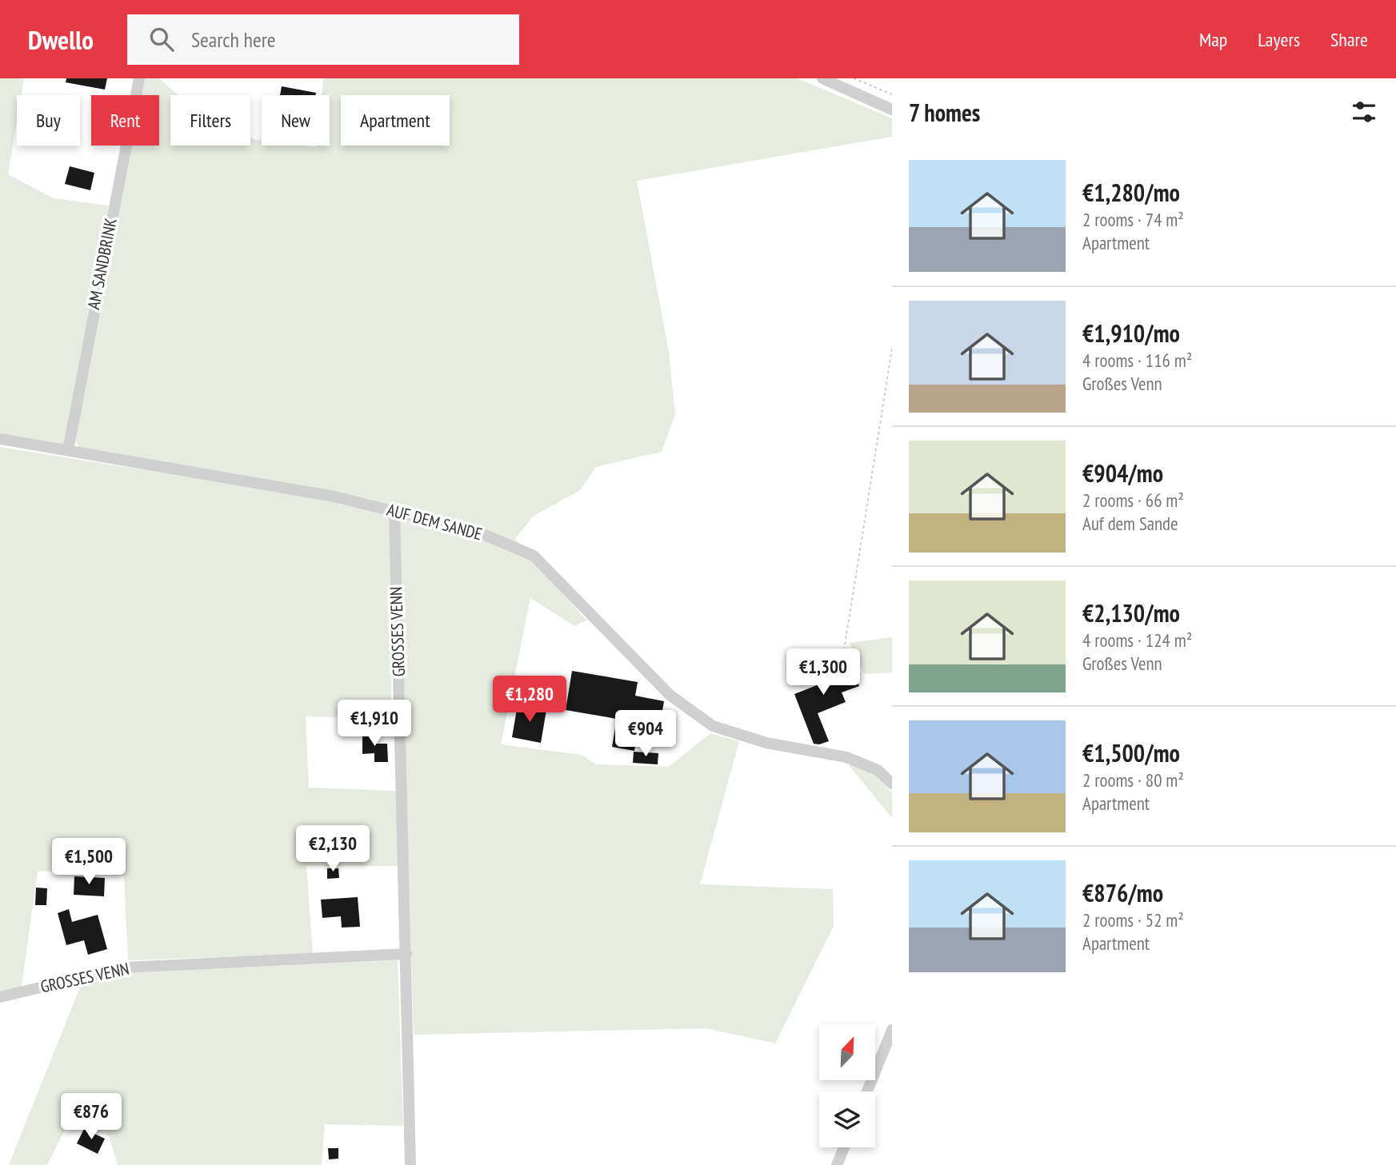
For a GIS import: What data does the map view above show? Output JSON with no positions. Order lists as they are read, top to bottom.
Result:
{
  "streets": {
    "street": ["AM SANDBRINK", "AUF DEM SANDE", "GROSSES VENN"]
  },
  "crossings": [
    ["AM SANDBRINK", "AUF DEM SANDE"],
    ["AUF DEM SANDE", "GROSSES VENN"]
  ],
  "north": "top right",
  "page": {
    "header": "Dwello",
    "search": "Search here",
    "nav": ["Map", "Layers", "Share"],
    "heading": "7 homes",
    "chip": [
      "Buy",
      "Rent",
      "Filters",
      "New",
      "Apartment"
    ],
    "list": [
      {
        "name": "€1,280/mo",
        "note": "2 rooms · 74 m² · Apartment"
      },
      {
        "name": "€1,910/mo",
        "note": "4 rooms · 116 m² · Großes Venn"
      },
      {
        "name": "€904/mo",
        "note": "2 rooms · 66 m² · Auf dem Sande"
      },
      {
        "name": "€2,130/mo",
        "note": "4 rooms · 124 m² · Großes Venn"
      },
      {
        "name": "€1,500/mo",
        "note": "2 rooms · 80 m² · Apartment"
      },
      {
        "name": "€876/mo",
        "note": "2 rooms · 52 m² · Apartment"
      }
    ],
    "price": [
      "€1,300",
      "€1,280",
      "€1,910",
      "€904",
      "€2,130",
      "€1,500",
      "€876"
    ]
  }
}
